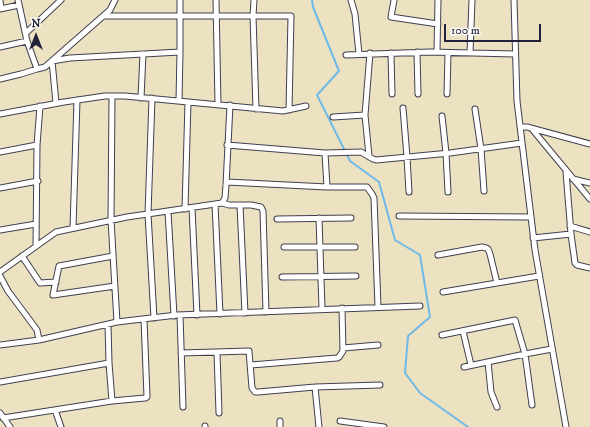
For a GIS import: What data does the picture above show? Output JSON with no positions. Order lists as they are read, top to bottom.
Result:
{
  "scale_bar": "100 m",
  "north": "top"
}
